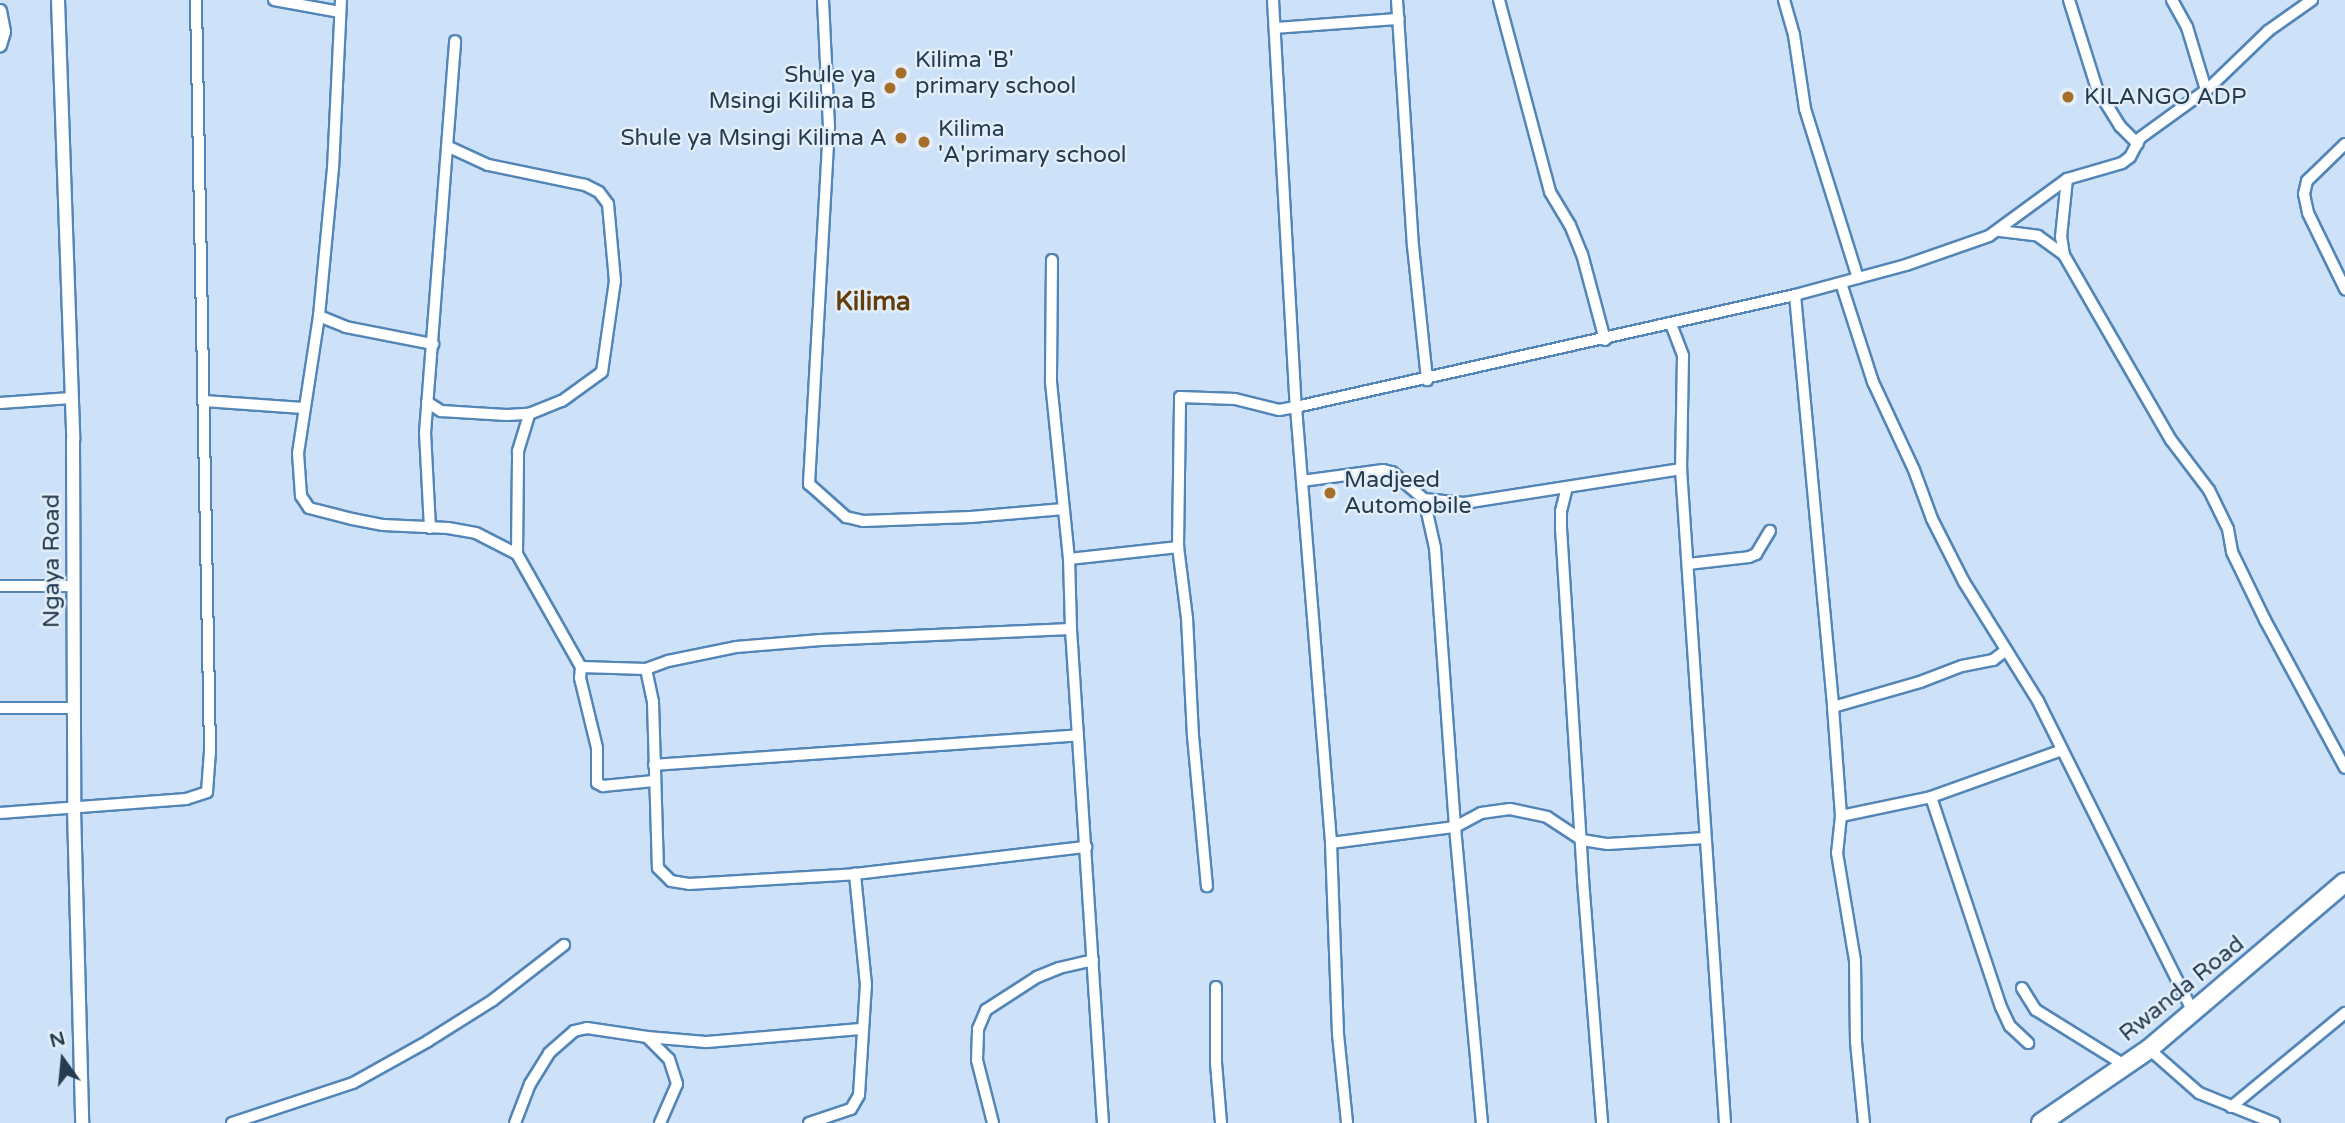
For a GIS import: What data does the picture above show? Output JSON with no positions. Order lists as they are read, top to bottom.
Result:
{
  "streets": {
    "highway": ["Rwanda Road"],
    "street": ["Ngaya Road"]
  },
  "districts": ["Kilima"],
  "places": [
    "Kilima 'B' primary school",
    "Shule ya Msingi Kilima B",
    "KILANGO ADP",
    "Shule ya Msingi Kilima A",
    "Kilima 'A'primary school",
    "Madjeed Automobile"
  ],
  "north": "top"
}
